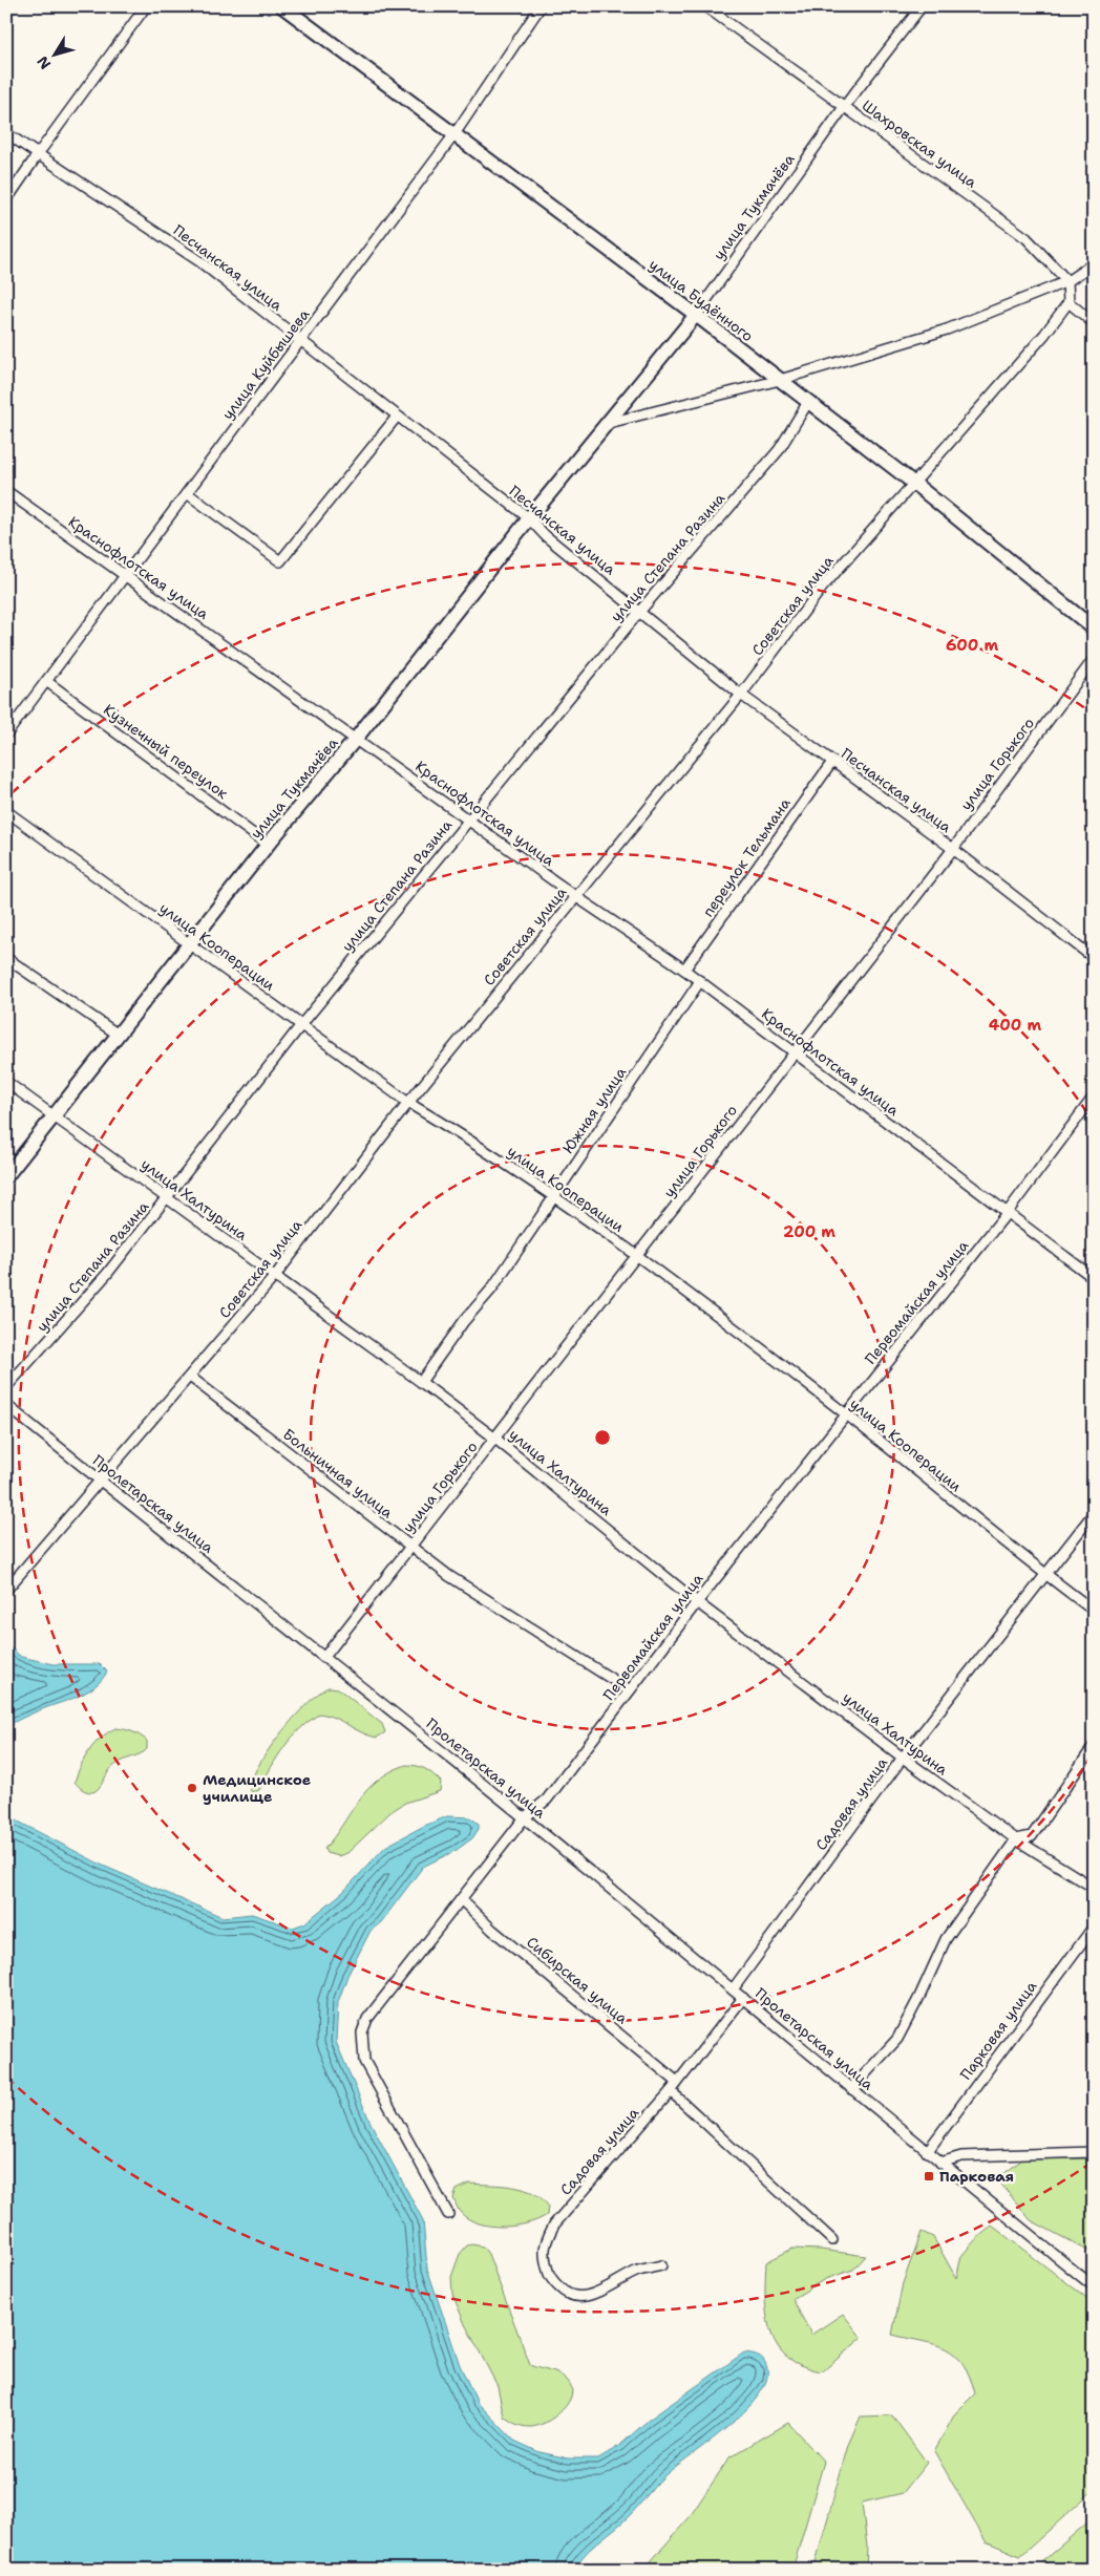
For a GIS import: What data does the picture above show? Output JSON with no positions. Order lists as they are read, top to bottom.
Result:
{
  "streets": {
    "street": [
      "Шахровская улица",
      "улица Тукмачёва",
      "Песчанская улица",
      "улица Будённого",
      "улица Куйбышева",
      "улица Степана Разина",
      "Краснофлотская улица",
      "Советская улица",
      "Кузнечный переулок",
      "улица Горького",
      "переулок Тельмана",
      "улица Кооперации",
      "Южная улица",
      "улица Халтурина",
      "Первомайская улица",
      "Больничная улица",
      "Пролетарская улица",
      "Садовая улица",
      "Сибирская улица",
      "Парковая улица"
    ]
  },
  "crossings": [
    ["Шахровская улица", "улица Тукмачёва"],
    ["улица Тукмачёва", "Песчанская улица"],
    ["улица Тукмачёва", "улица Будённого"],
    ["улица Тукмачёва", "Краснофлотская улица"],
    ["улица Тукмачёва", "Кузнечный переулок"],
    ["улица Тукмачёва", "улица Кооперации"],
    ["улица Тукмачёва", "улица Халтурина"],
    ["Песчанская улица", "улица Куйбышева"],
    ["Песчанская улица", "улица Степана Разина"],
    ["Песчанская улица", "Советская улица"],
    ["Песчанская улица", "улица Горького"],
    ["Песчанская улица", "переулок Тельмана"],
    ["улица Будённого", "улица Куйбышева"],
    ["улица Будённого", "улица Степана Разина"],
    ["улица Будённого", "Советская улица"],
    ["улица Куйбышева", "Краснофлотская улица"],
    ["улица Куйбышева", "Кузнечный переулок"],
    ["улица Степана Разина", "Краснофлотская улица"],
    ["улица Степана Разина", "улица Кооперации"],
    ["улица Степана Разина", "улица Халтурина"],
    ["Краснофлотская улица", "Советская улица"],
    ["Краснофлотская улица", "улица Горького"],
    ["Краснофлотская улица", "переулок Тельмана"],
    ["Краснофлотская улица", "Южная улица"],
    ["Краснофлотская улица", "Первомайская улица"],
    ["Советская улица", "улица Кооперации"],
    ["Советская улица", "улица Халтурина"],
    ["Советская улица", "Больничная улица"],
    ["Советская улица", "Пролетарская улица"],
    ["улица Горького", "улица Кооперации"],
    ["улица Горького", "улица Халтурина"],
    ["улица Горького", "Больничная улица"],
    ["улица Горького", "Пролетарская улица"],
    ["улица Кооперации", "Южная улица"],
    ["улица Кооперации", "Первомайская улица"],
    ["улица Кооперации", "Садовая улица"],
    ["Южная улица", "улица Халтурина"],
    ["улица Халтурина", "Первомайская улица"],
    ["улица Халтурина", "Садовая улица"],
    ["Первомайская улица", "Больничная улица"],
    ["Первомайская улица", "Пролетарская улица"],
    ["Первомайская улица", "Сибирская улица"],
    ["Пролетарская улица", "Садовая улица"],
    ["Пролетарская улица", "Парковая улица"],
    ["Садовая улица", "Сибирская улица"]
  ],
  "places": {
    "other": ["Медицинское училище"],
    "transit": ["Парковая"]
  },
  "north": "bottom left",
  "rings": ["600 m", "400 m", "200 m"]
}
